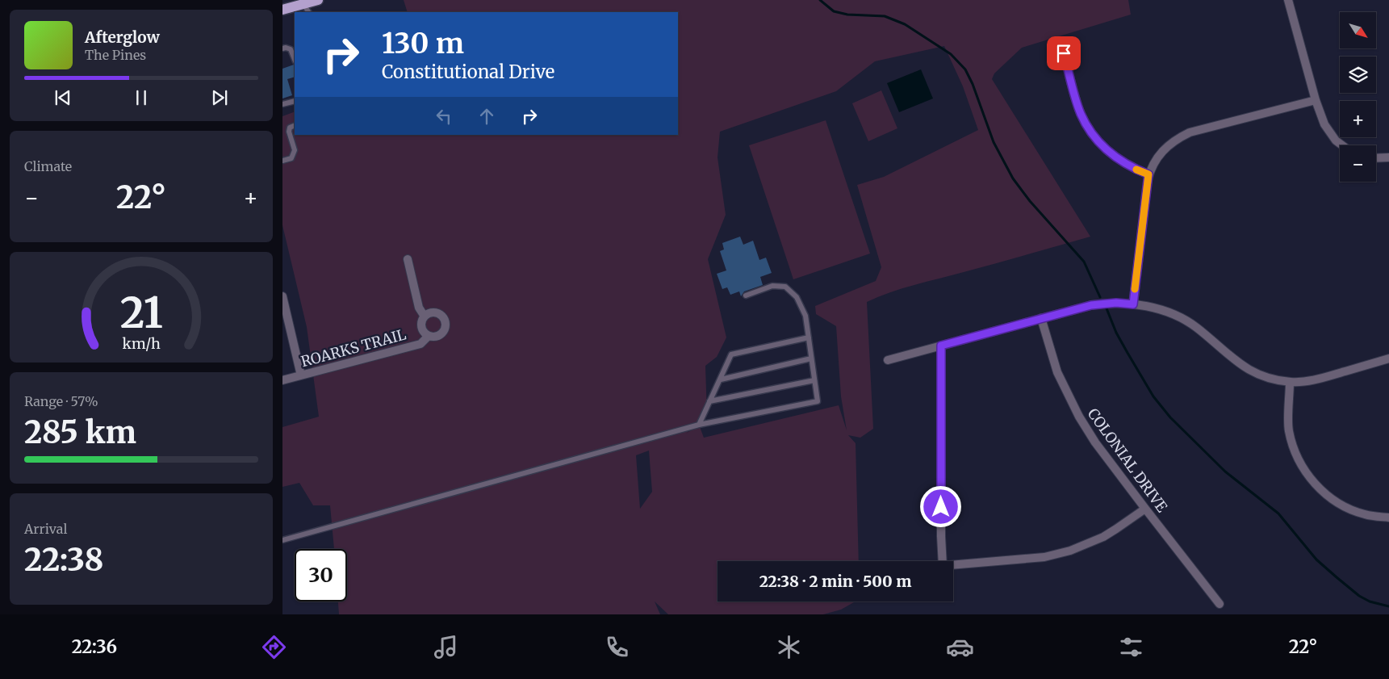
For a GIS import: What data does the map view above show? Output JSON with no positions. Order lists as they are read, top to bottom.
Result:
{
  "streets": {
    "street": ["ROARKS TRAIL", "COLONIAL DRIVE"]
  },
  "north": "bottom right",
  "page": {
    "map_buttons": ["+", "−"],
    "turn": ["130 m", "Constitutional Drive"],
    "song": ["Afterglow", "The Pines"],
    "tile": [
      "Climate",
      ["Range · 57%", "285 km"],
      ["Arrival", "22:38"]
    ],
    "heat": ["−", "22°", "+"],
    "limit": "30",
    "trip": "22:38 · 2 min · 500 m",
    "tabs": ["22:36", "22°"],
    "gauge": ["21", "km/h"]
  }
}
